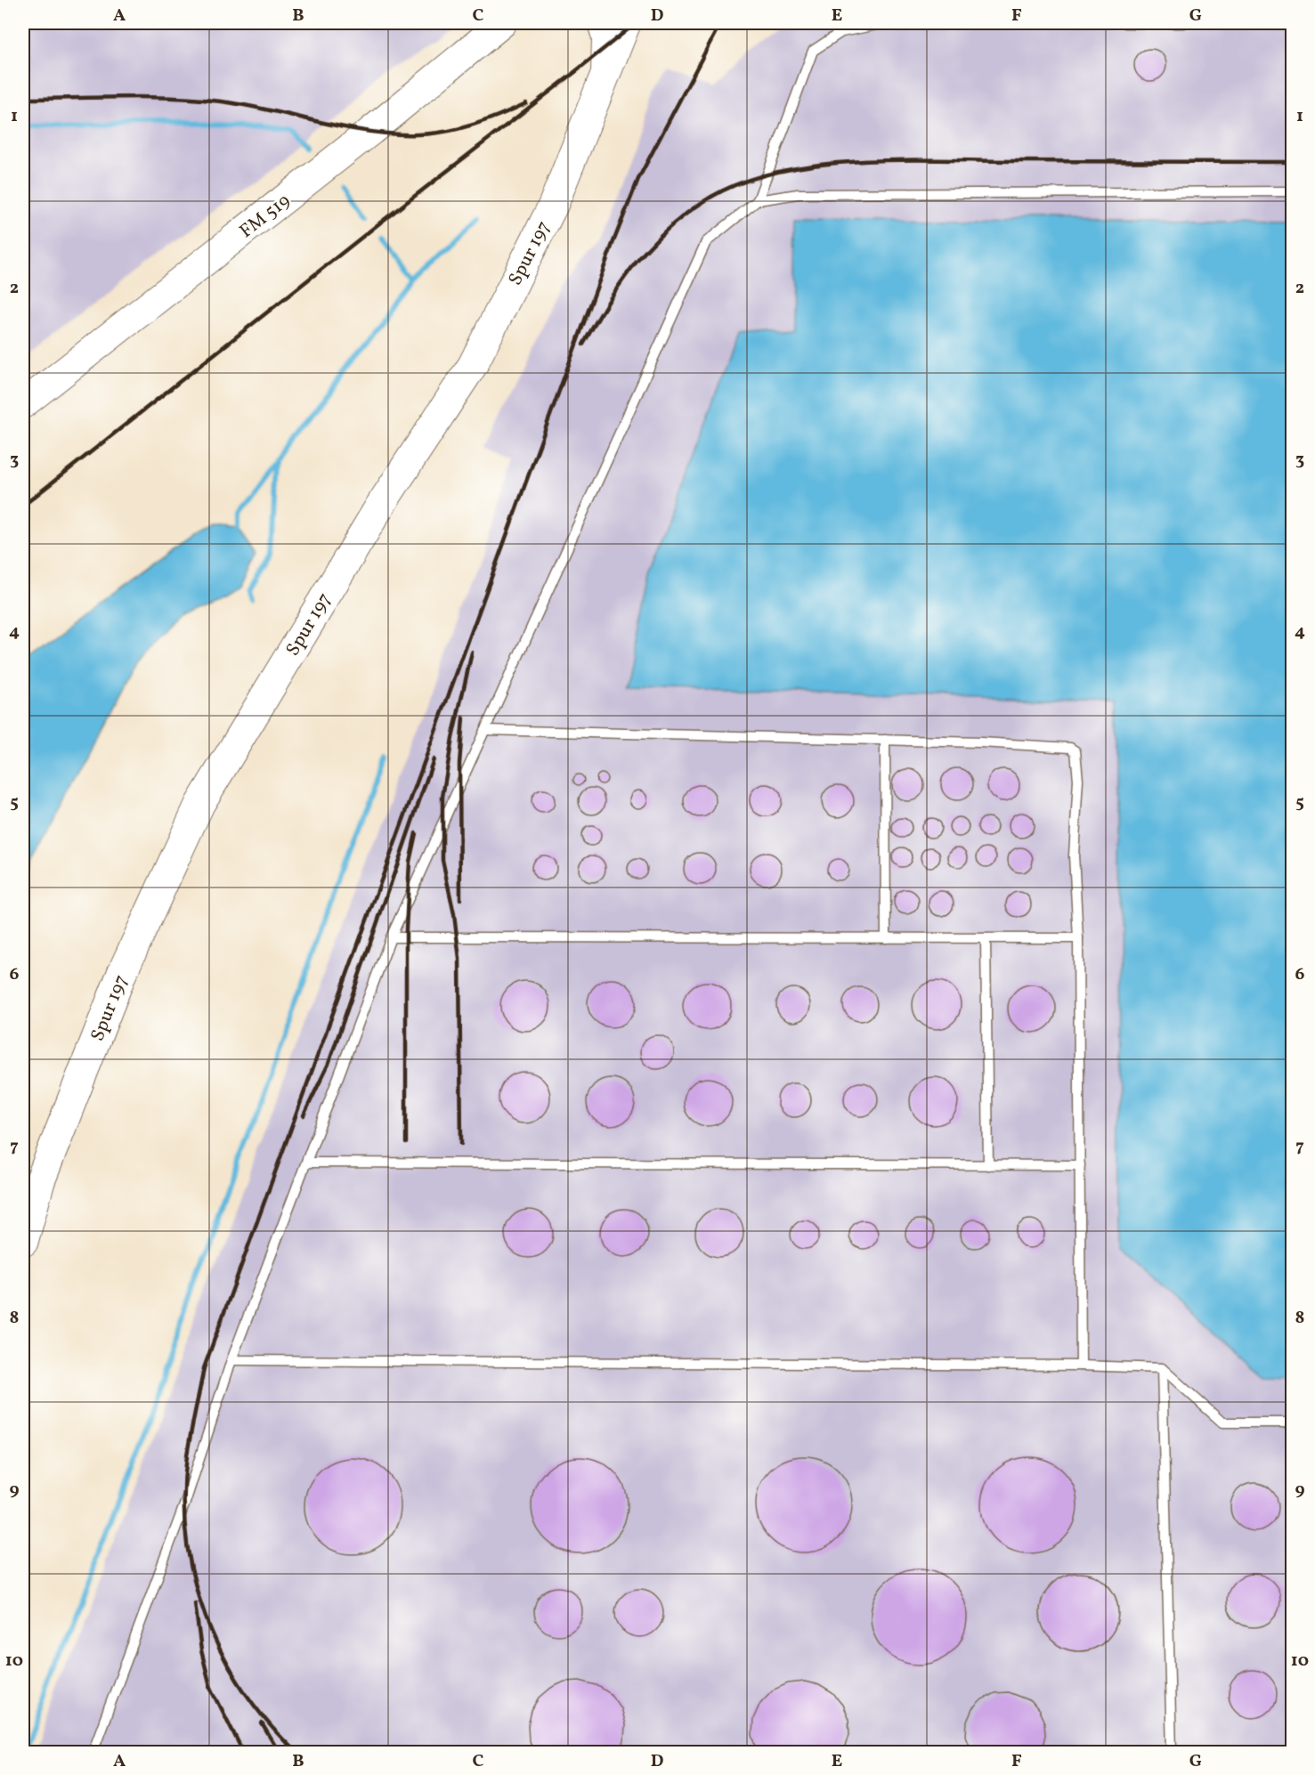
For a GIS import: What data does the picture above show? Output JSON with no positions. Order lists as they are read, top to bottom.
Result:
{
  "streets": {
    "main road": ["FM 519", "Spur 197"]
  },
  "grid": {
    "columns": [
      "A",
      "B",
      "C",
      "D",
      "E",
      "F",
      "G"
    ],
    "rows": [
      "1",
      "2",
      "3",
      "4",
      "5",
      "6",
      "7",
      "8",
      "9",
      "10"
    ]
  }
}
